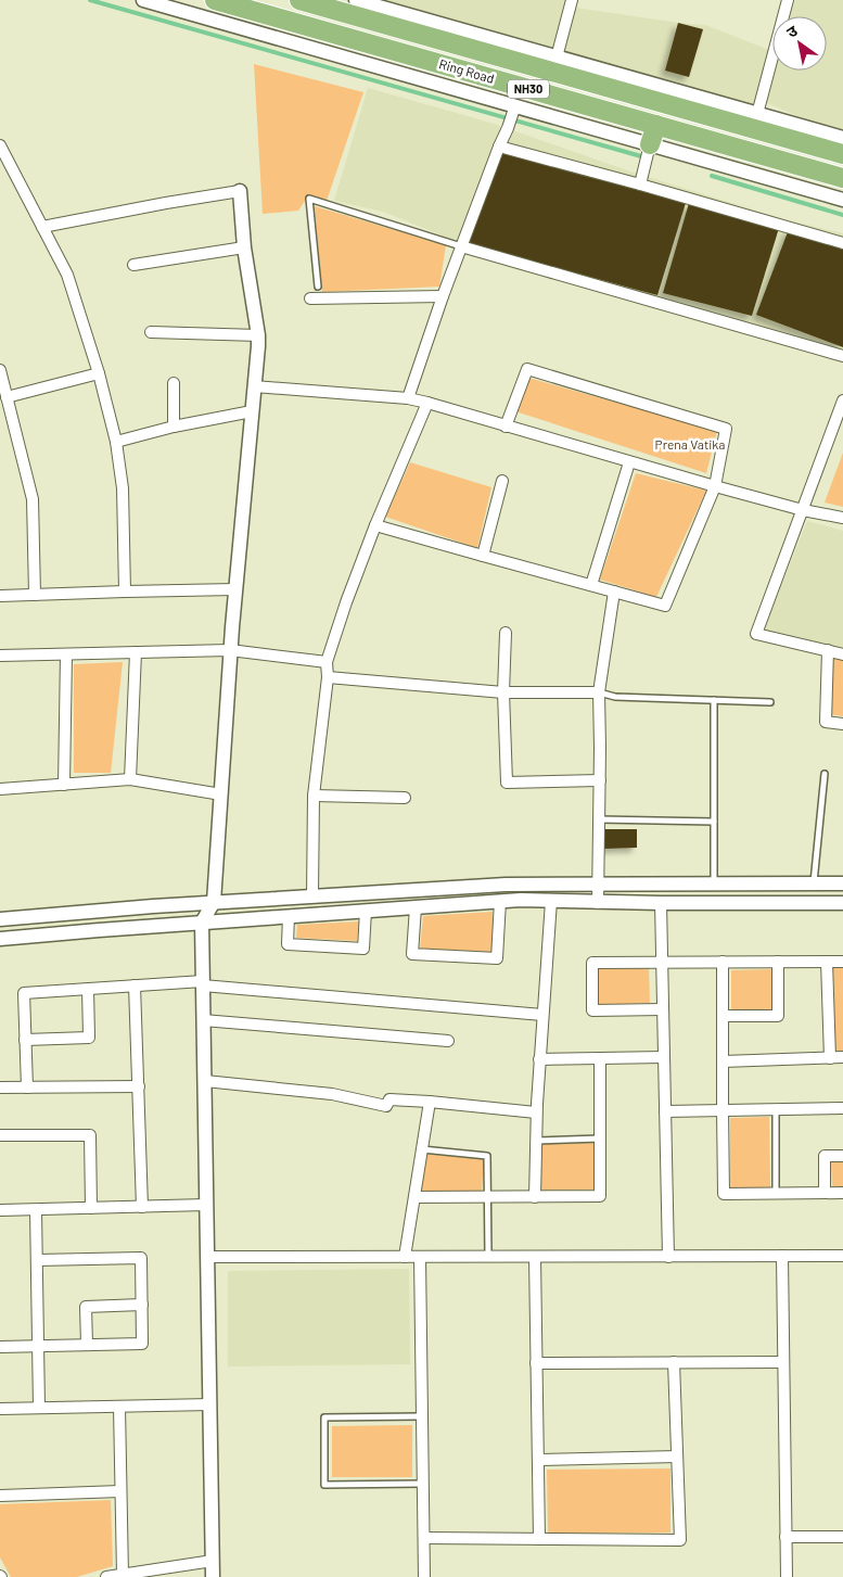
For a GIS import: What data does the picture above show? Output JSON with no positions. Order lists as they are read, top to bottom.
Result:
{
  "streets": {
    "highway": ["Ring Road", "NH30"]
  },
  "parks": ["Prena Vatika"],
  "north": "top left"
}
